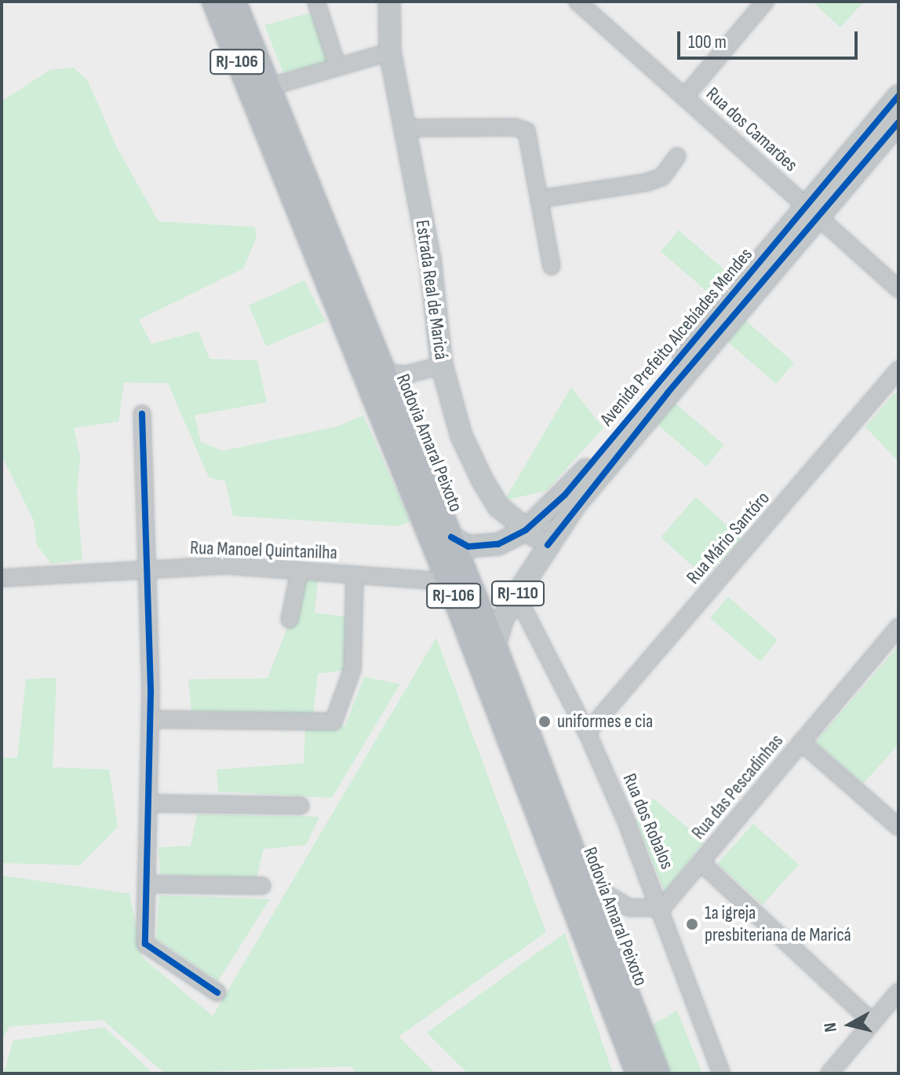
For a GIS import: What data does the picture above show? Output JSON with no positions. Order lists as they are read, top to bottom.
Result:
{
  "streets": {
    "highway": ["RJ-106", "Rodovia Amaral Peixoto"],
    "main road": ["Estrada Real de Maricá", "Avenida Prefeito Alcebíades Mendes", "RJ-110"],
    "street": [
      "Rua dos Camarões",
      "Rua Mário Santóro",
      "Rua Manoel Quintanilha",
      "Rua das Pescadinhas",
      "Rua dos Robalos"
    ]
  },
  "crossings": [
    ["Rua dos Camarões", "Avenida Prefeito Alcebíades Mendes"],
    ["Estrada Real de Maricá", "Avenida Prefeito Alcebíades Mendes"],
    ["Avenida Prefeito Alcebíades Mendes", "Rodovia Amaral Peixoto"],
    ["Avenida Prefeito Alcebíades Mendes", "Rua dos Robalos"],
    ["Rodovia Amaral Peixoto", "Rua Manoel Quintanilha"],
    ["Rua Mário Santóro", "Rua dos Robalos"],
    ["Rua das Pescadinhas", "Rua dos Robalos"]
  ],
  "places": ["uniformes e cia", "1a igreja presbiteriana de Maricá"],
  "scale_bar": "100 m",
  "north": "left"
}
